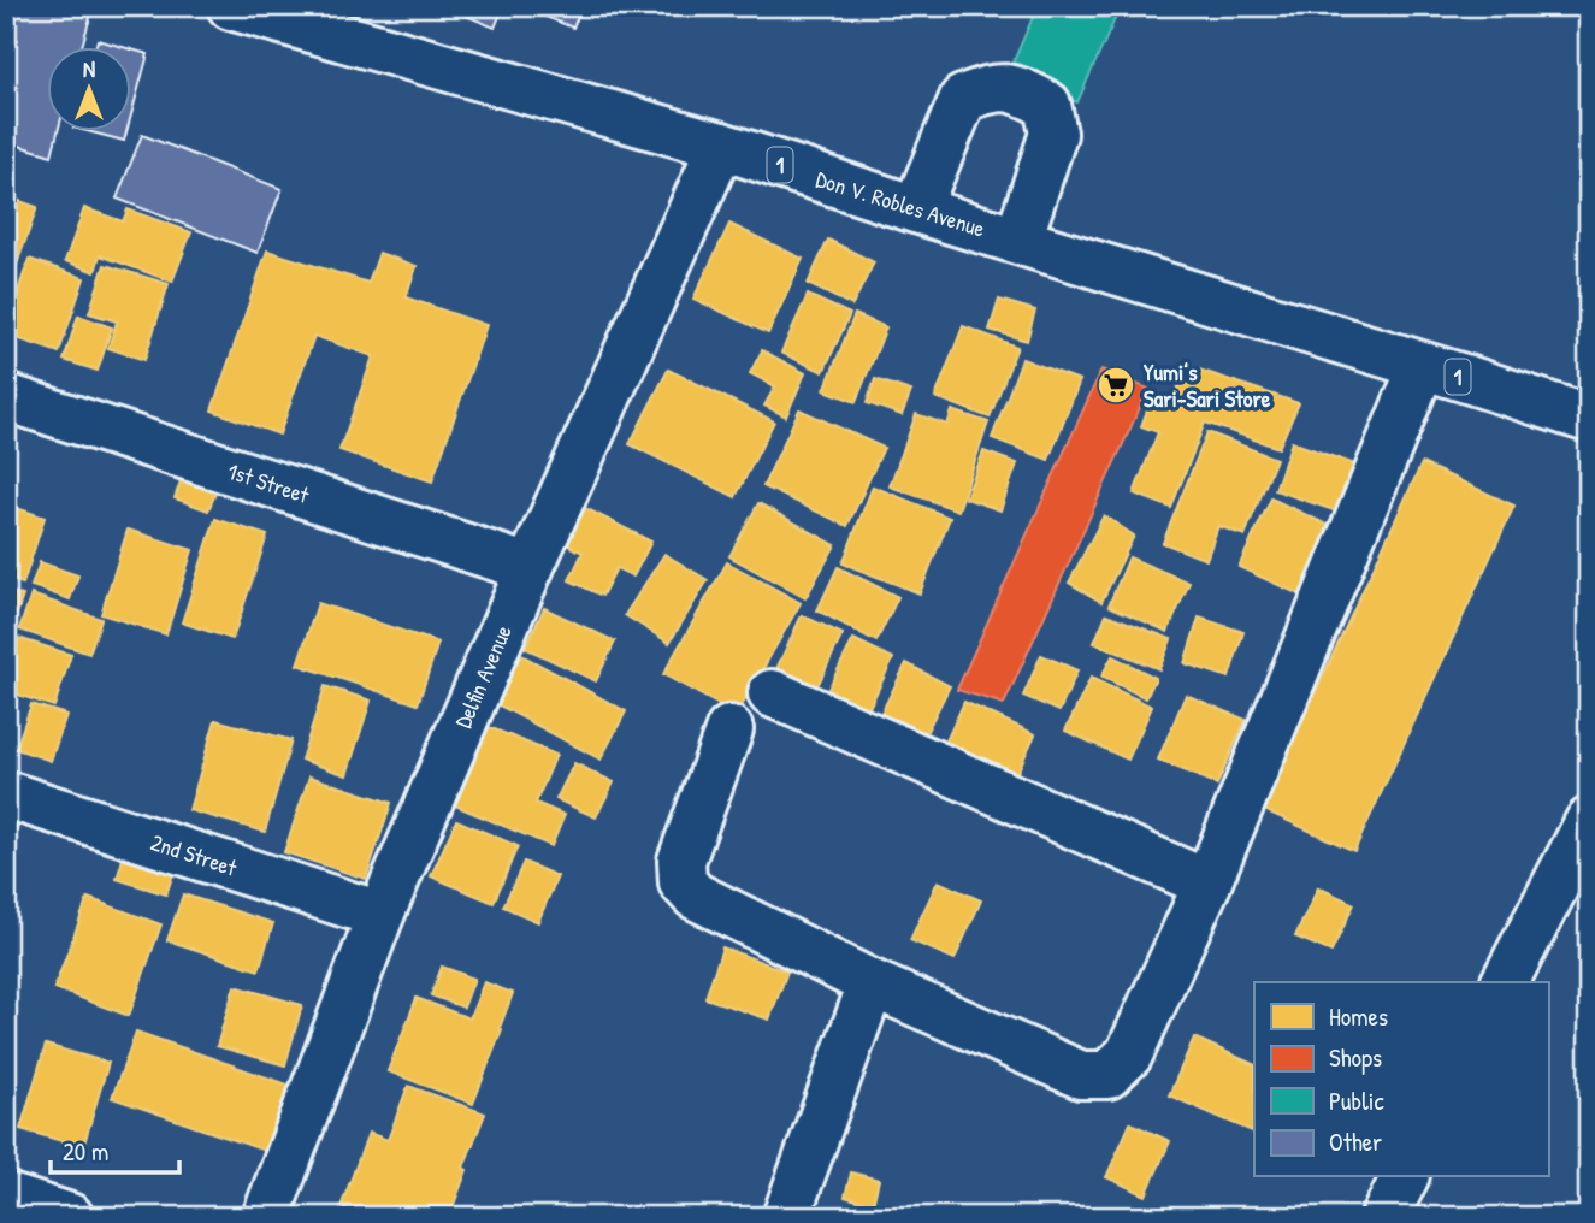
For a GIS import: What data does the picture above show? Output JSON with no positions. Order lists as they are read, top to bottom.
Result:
{
  "streets": {
    "street": [
      "1",
      "Don V. Robles Avenue",
      "1st Street",
      "Delfin Avenue",
      "2nd Street"
    ]
  },
  "crossings": [
    ["1", "Don V. Robles Avenue"],
    ["Don V. Robles Avenue", "Delfin Avenue"],
    ["1st Street", "Delfin Avenue"],
    ["Delfin Avenue", "2nd Street"]
  ],
  "places": {
    "supermarket": ["Yumi’s Sari-Sari Store"]
  },
  "legend": [
    "Homes",
    "Shops",
    "Public",
    "Other"
  ],
  "scale_bar": "20 m",
  "north": "top"
}
